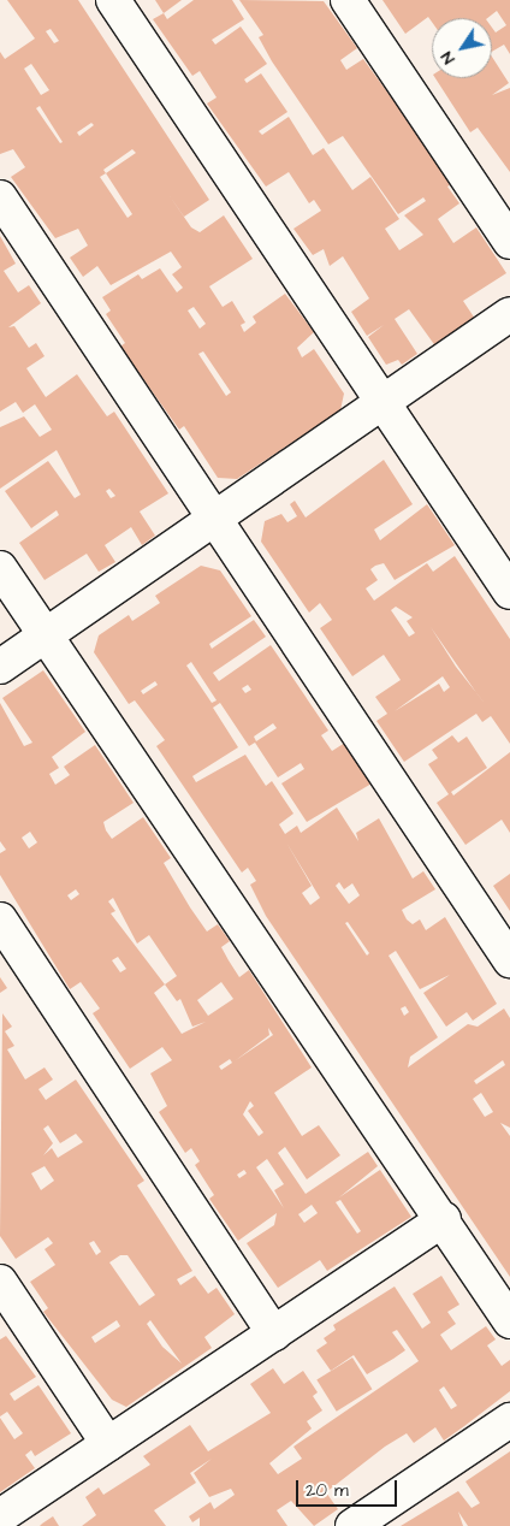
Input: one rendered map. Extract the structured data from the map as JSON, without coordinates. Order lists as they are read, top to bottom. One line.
{"scale_bar":"20 m","north":"bottom left"}
